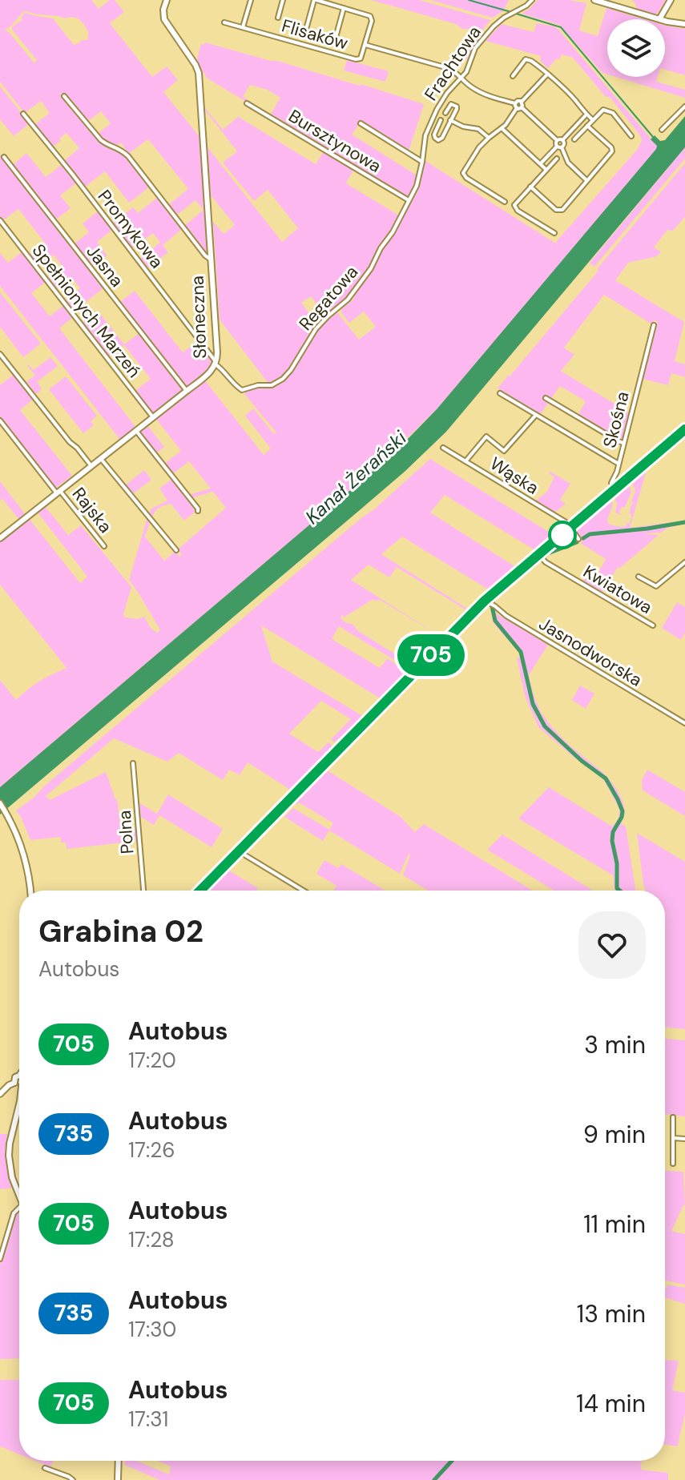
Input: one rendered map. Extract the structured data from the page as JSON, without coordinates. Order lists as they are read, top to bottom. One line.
{"streets":{"main road":["Słoneczna"],"street":["Flisaków","Frachtowa","Bursztynowa","Promykowa","Jasna","Regatowa","Spełnionych Marzeń","Skośna","Wąska","Rajska","Kwiatowa","Jasnodworska","Polna"]},"crossings":[["Flisaków","Frachtowa"],["Frachtowa","Regatowa"],["Bursztynowa","Regatowa"],["Promykowa","Regatowa"],["Promykowa","Słoneczna"],["Jasna","Słoneczna"],["Regatowa","Słoneczna"],["Spełnionych Marzeń","Słoneczna"],["Słoneczna","Rajska"]],"water":["Kanał Żerański"],"lines":["bus line 705"],"page":{"on_map":"705","heading":["Grabina 02","Autobus"],"list":[{"mark":"705","name":"Autobus","note":"17:20","value":"3 min"},{"mark":"735","name":"Autobus","note":"17:26","value":"9 min"},{"mark":"705","name":"Autobus","note":"17:28","value":"11 min"},{"mark":"735","name":"Autobus","note":"17:30","value":"13 min"},{"mark":"705","name":"Autobus","note":"17:31","value":"14 min"}]}}
